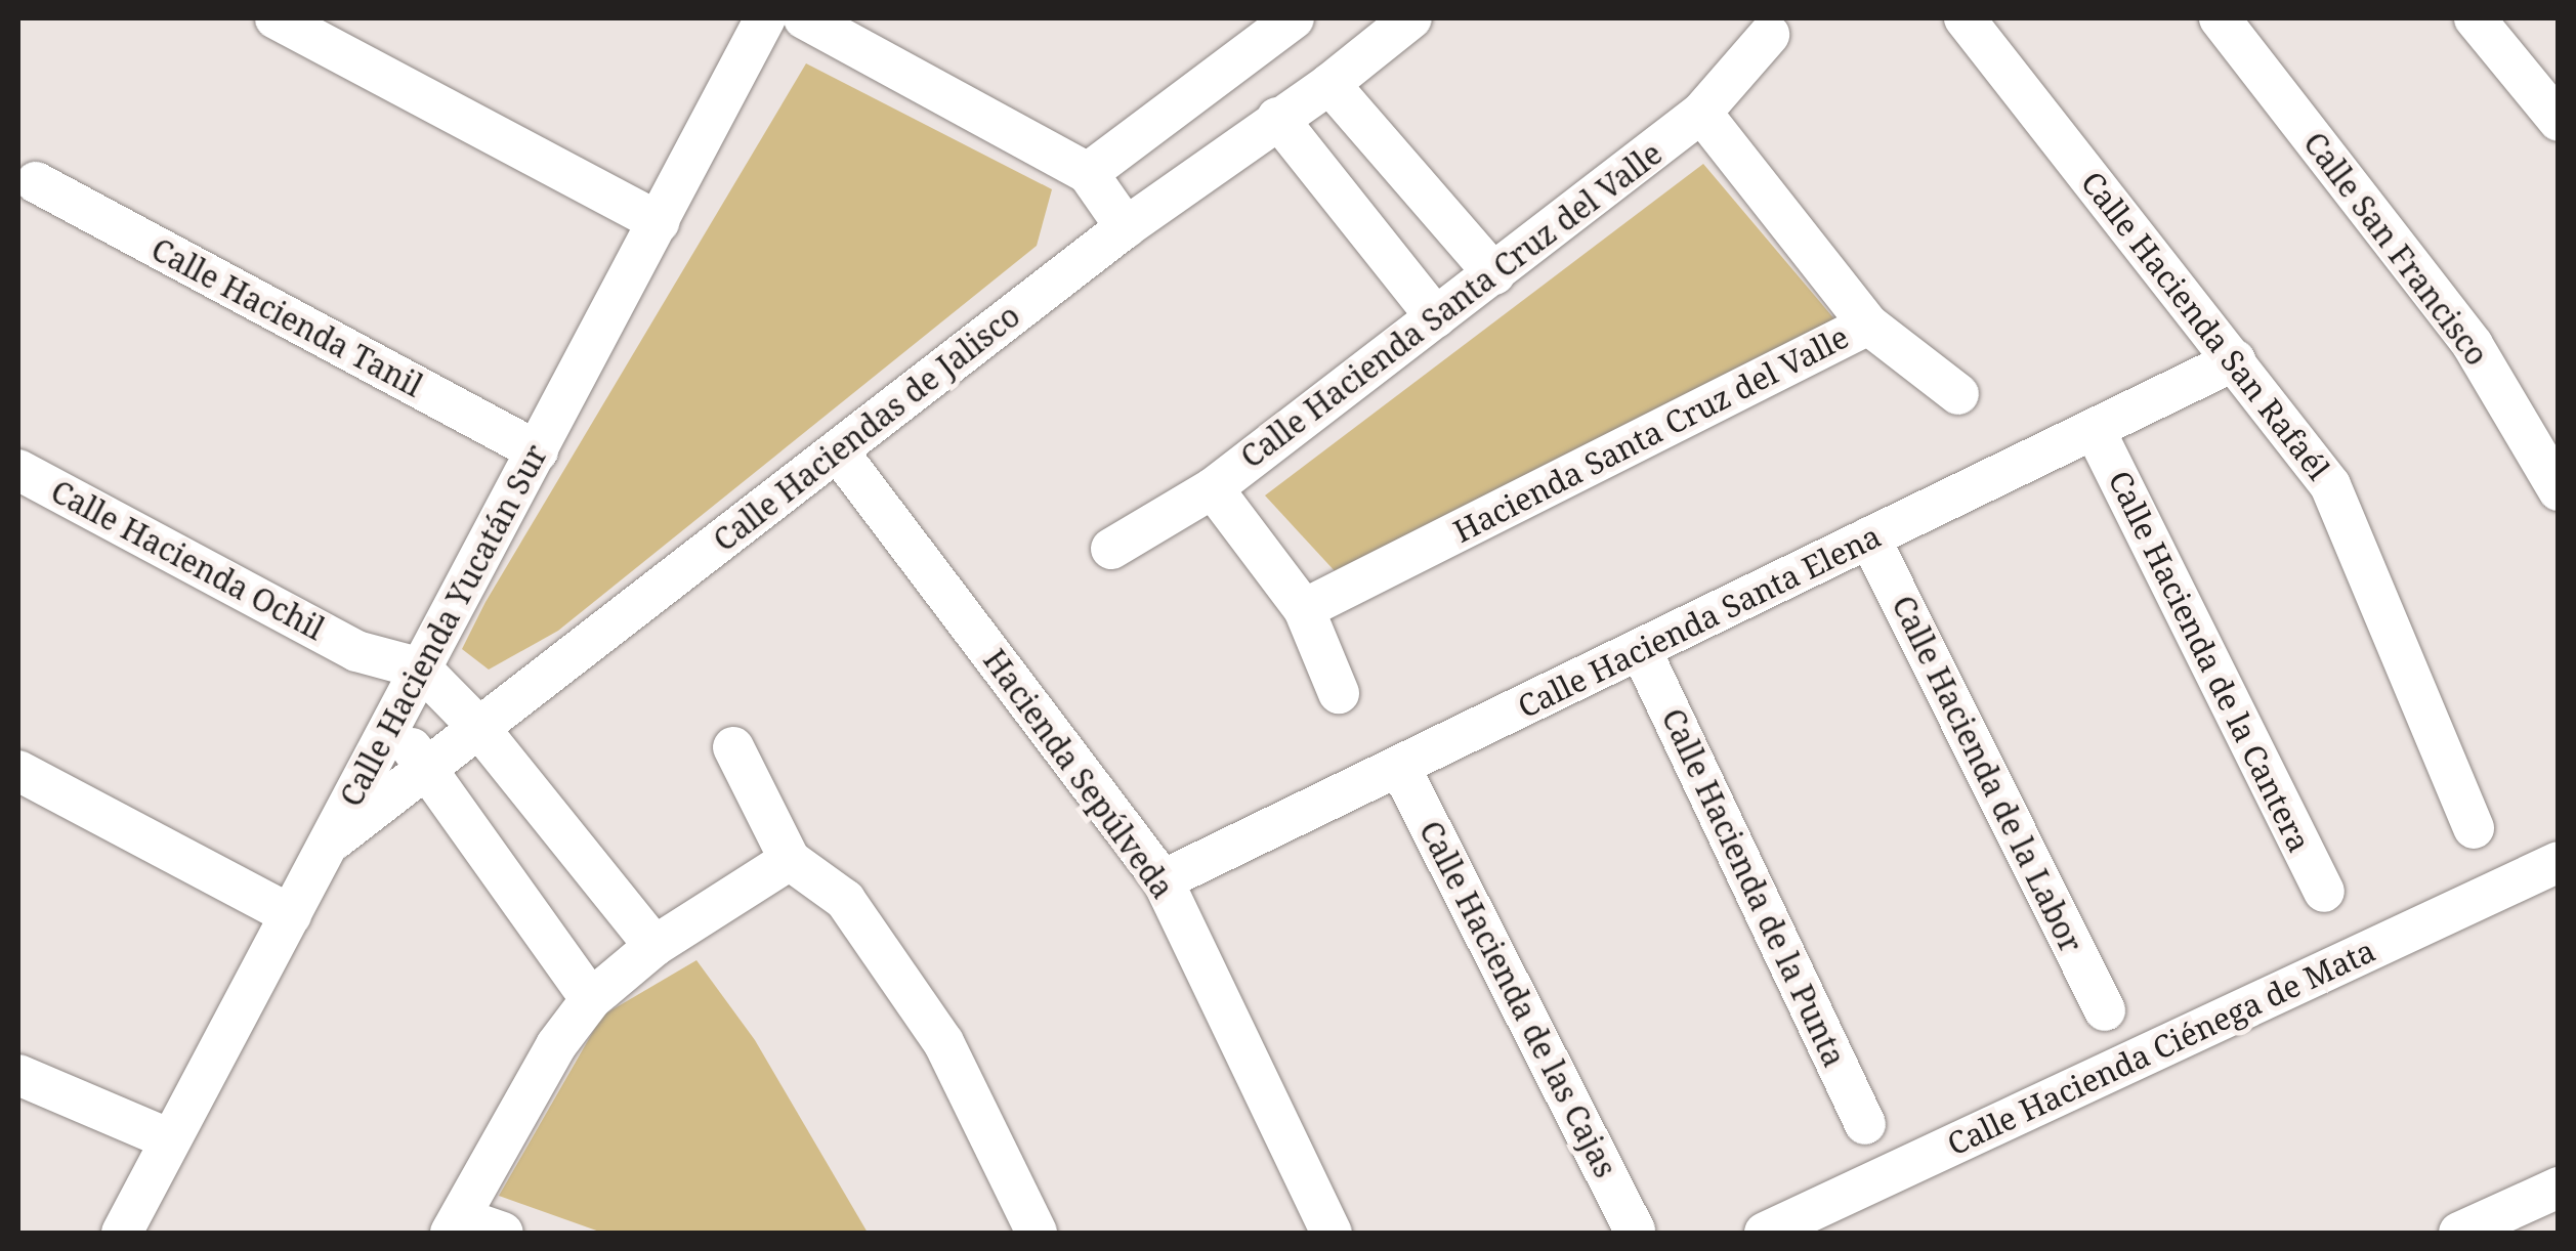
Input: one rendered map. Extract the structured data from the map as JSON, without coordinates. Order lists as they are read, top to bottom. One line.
{"streets":{"street":["Calle San Francisco","Calle Hacienda Santa Cruz del Valle","Calle Hacienda Tanil","Calle Hacienda San Rafaél","Calle Haciendas de Jalisco","Hacienda Santa Cruz del Valle","Calle Hacienda Ochil","Calle Hacienda Santa Elena","Calle Hacienda Yucatán Sur","Calle Hacienda de la Cantera","Hacienda Sepúlveda","Calle Hacienda de la Labor","Calle Hacienda de la Punta","Calle Hacienda de las Cajas","Calle Hacienda Ciénega de Mata"]},"crossings":[["Calle Hacienda Santa Cruz del Valle","Hacienda Santa Cruz del Valle"],["Calle Hacienda Tanil","Calle Hacienda Yucatán Sur"],["Calle Hacienda San Rafaél","Calle Hacienda Santa Elena"],["Calle Haciendas de Jalisco","Calle Hacienda Ochil"],["Calle Haciendas de Jalisco","Calle Hacienda Yucatán Sur"],["Calle Haciendas de Jalisco","Hacienda Sepúlveda"],["Calle Hacienda Ochil","Calle Hacienda Yucatán Sur"],["Calle Hacienda Santa Elena","Calle Hacienda de la Cantera"],["Calle Hacienda Santa Elena","Hacienda Sepúlveda"],["Calle Hacienda Santa Elena","Calle Hacienda de la Labor"],["Calle Hacienda Santa Elena","Calle Hacienda de la Punta"],["Calle Hacienda Santa Elena","Calle Hacienda de las Cajas"]]}
